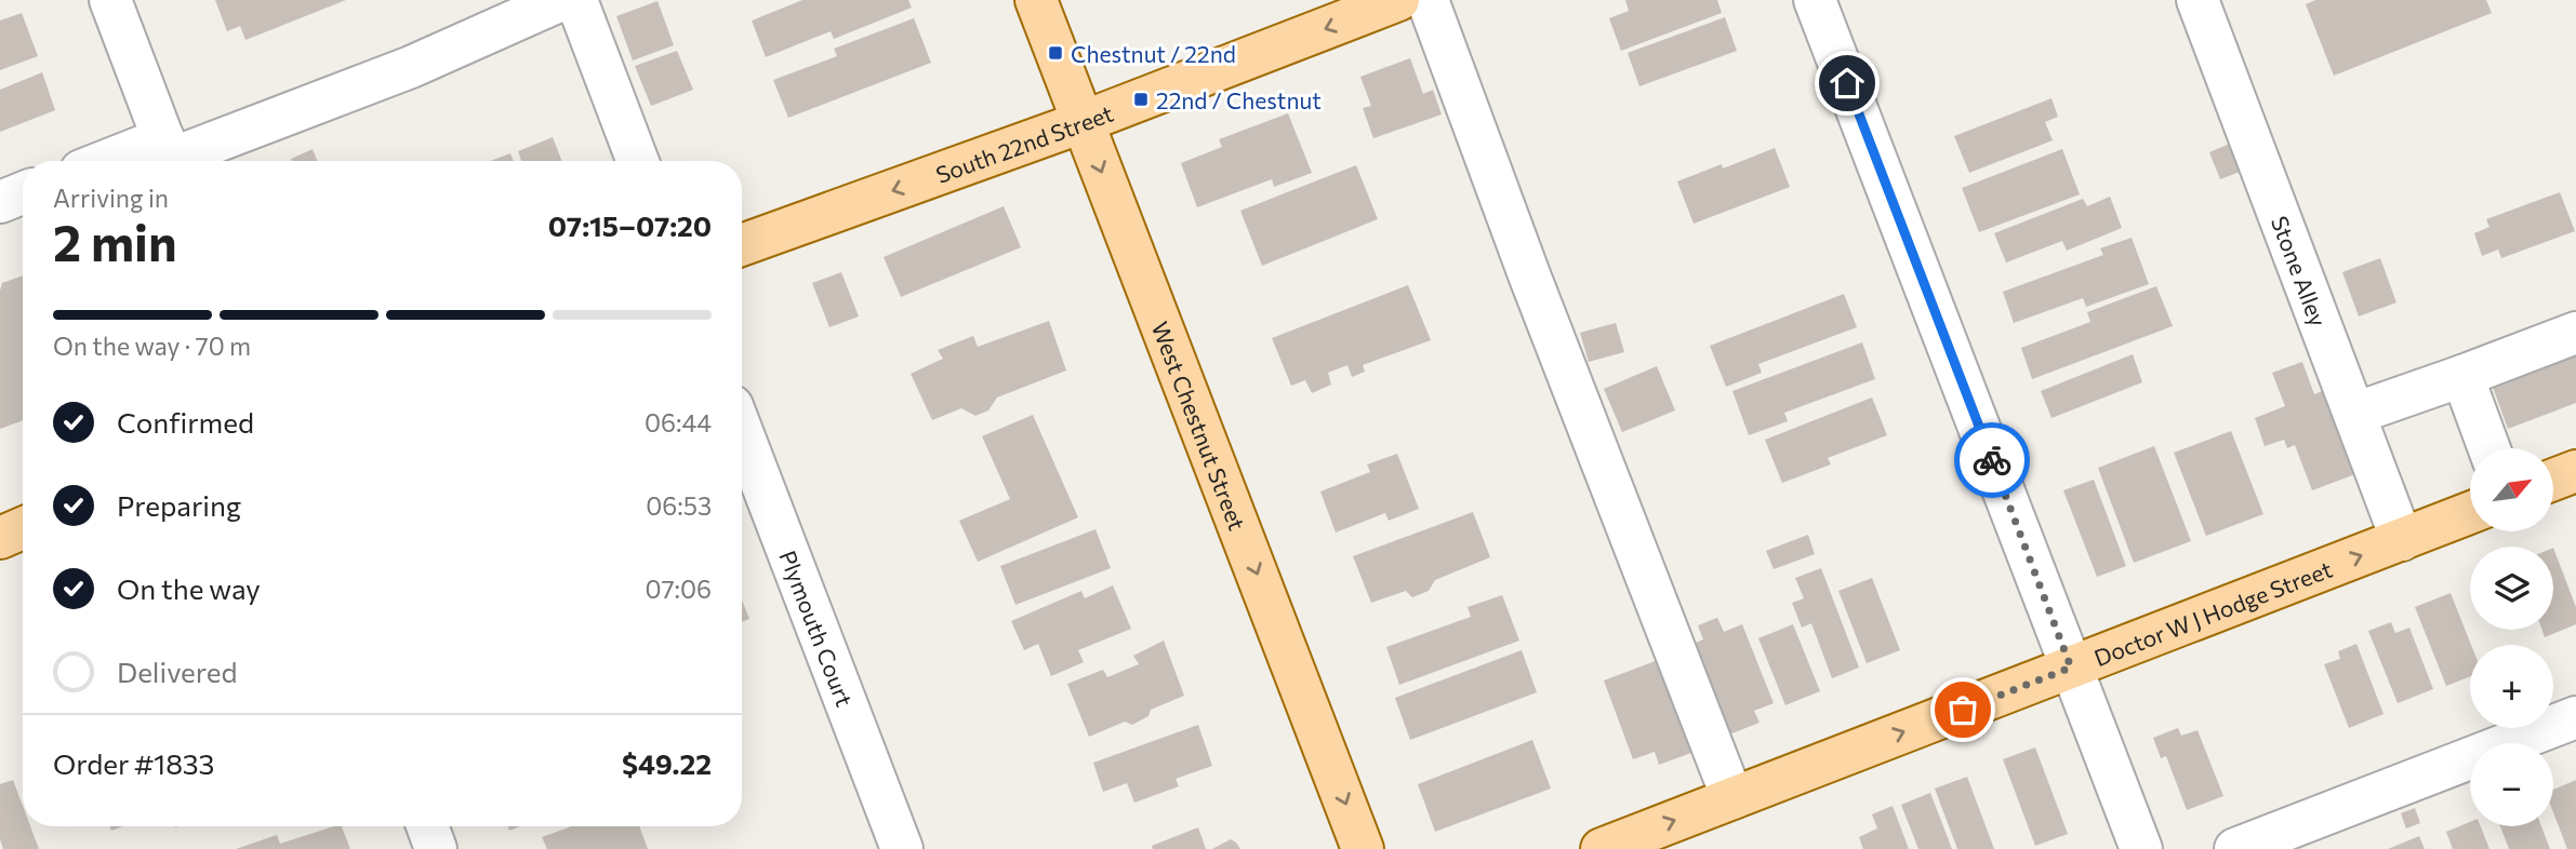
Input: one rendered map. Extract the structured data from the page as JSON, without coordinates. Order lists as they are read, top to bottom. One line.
{"streets":{"main road":["South 22nd Street","West Chestnut Street","Doctor W J Hodge Street"],"street":["Stone Alley","Plymouth Court"]},"crossings":[["South 22nd Street","West Chestnut Street"],["Stone Alley","Doctor W J Hodge Street"]],"one_way":["South 22nd Street","West Chestnut Street","Doctor W J Hodge Street"],"places":{"transit":["Chestnut / 22nd","22nd / Chestnut"]},"north":"top right","page":{"heading":["2 min","Arriving in","07:15–07:20"],"panel":["Order #1833","$49.22"],"bar":"On the way · 70 m","list":[["Confirmed","06:44"],["Preparing","06:53"],["On the way","07:06"],"Delivered"],"map_buttons":["+","−"]}}
